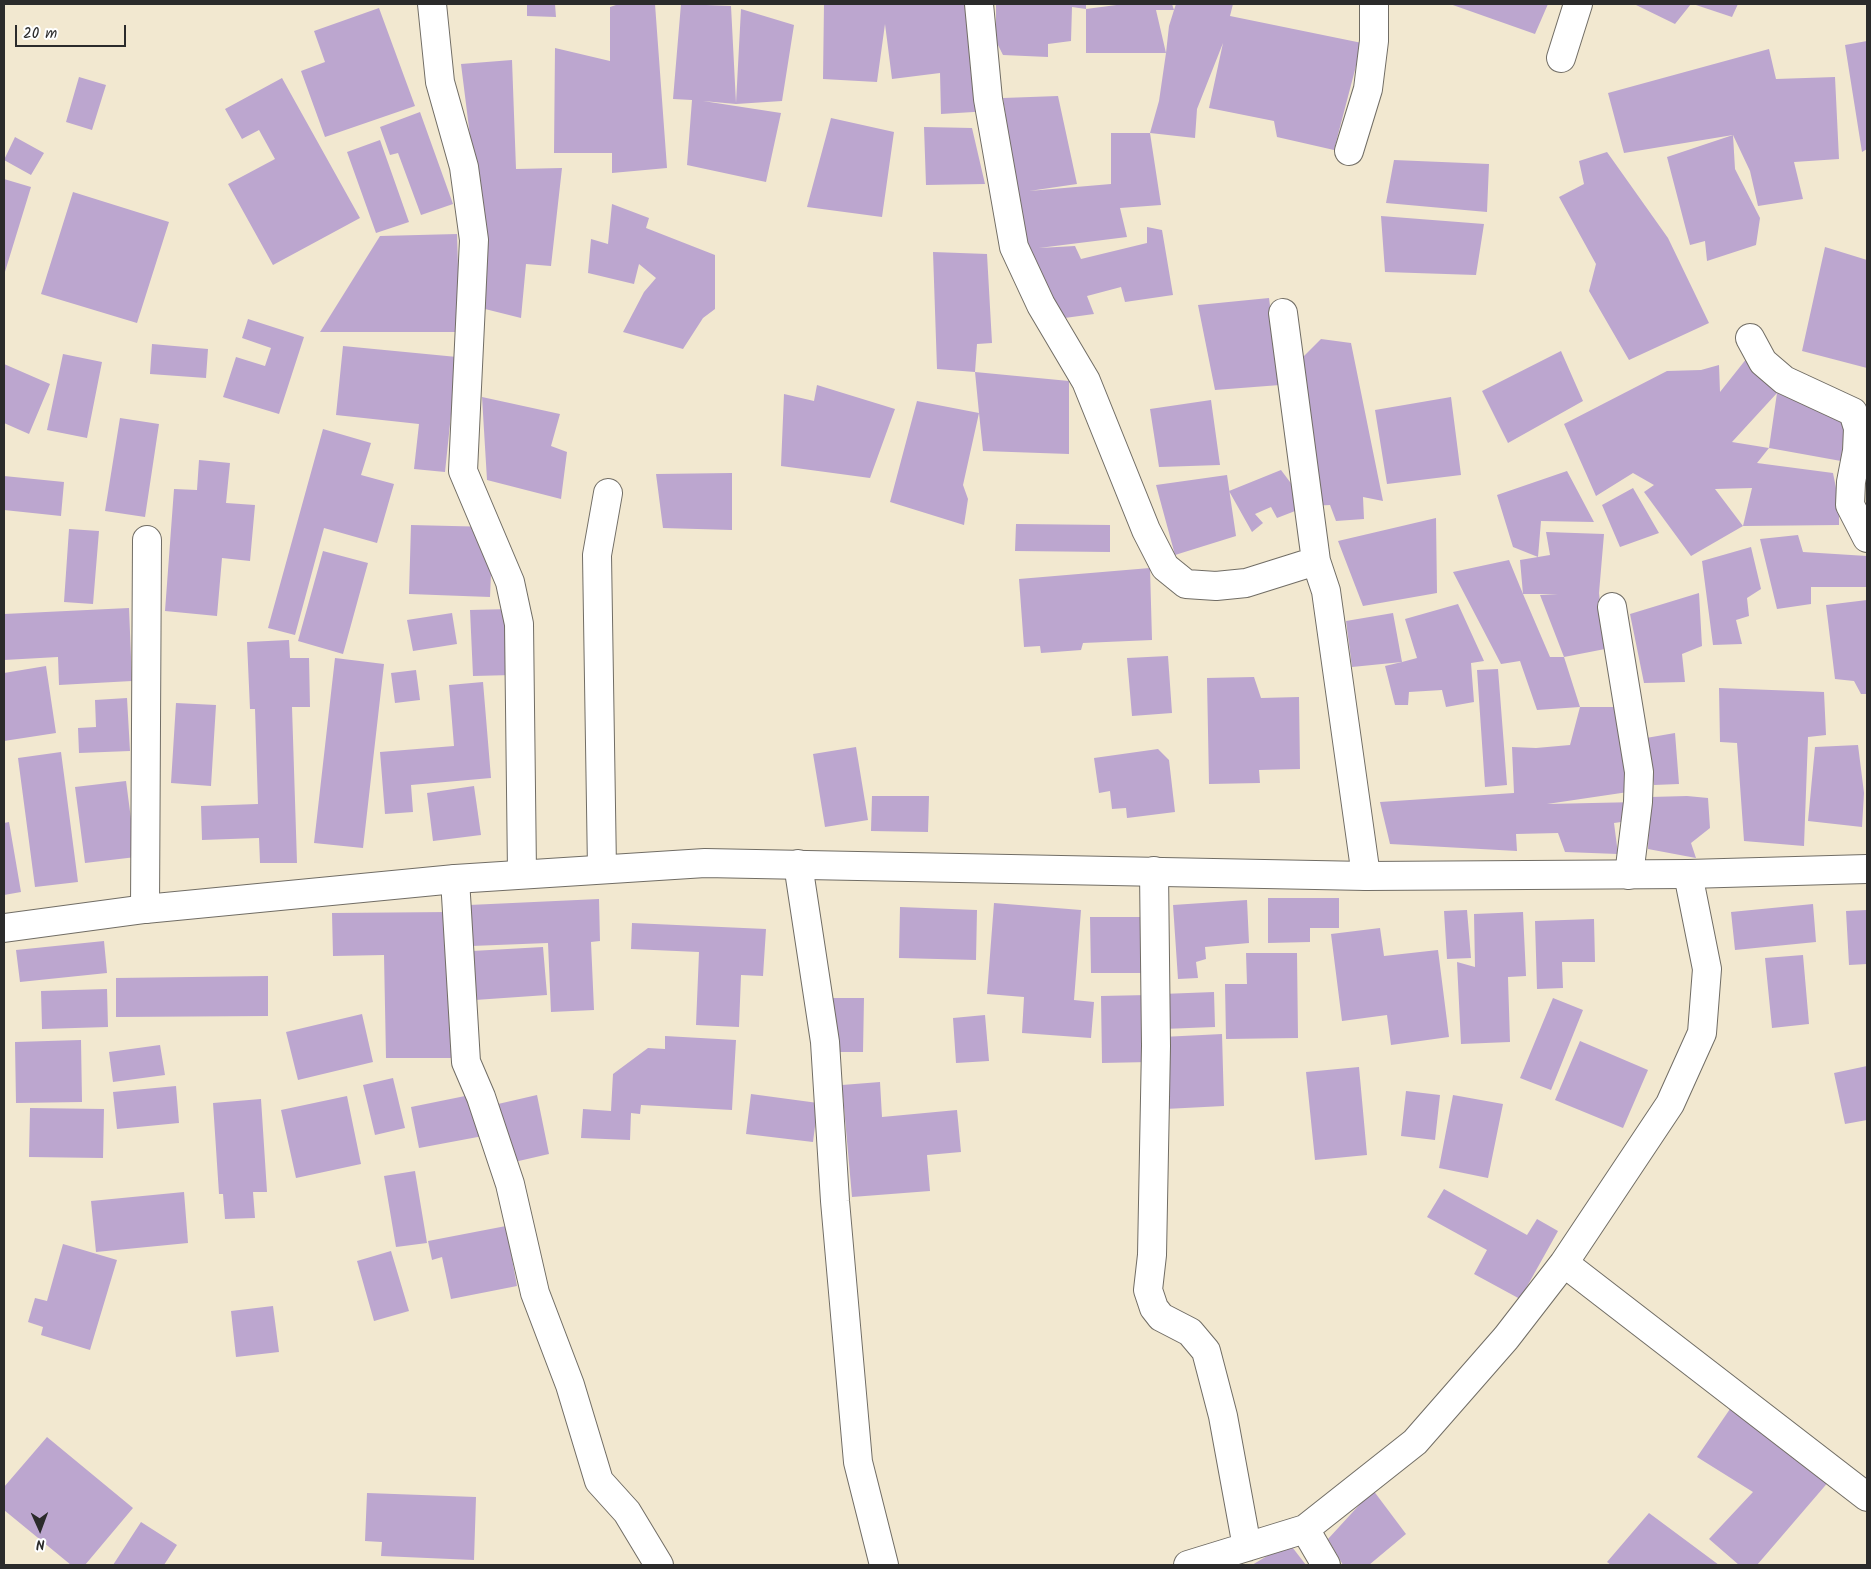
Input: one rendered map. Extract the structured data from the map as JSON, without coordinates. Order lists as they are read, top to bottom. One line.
{"scale_bar":"20 m","north":"bottom"}
